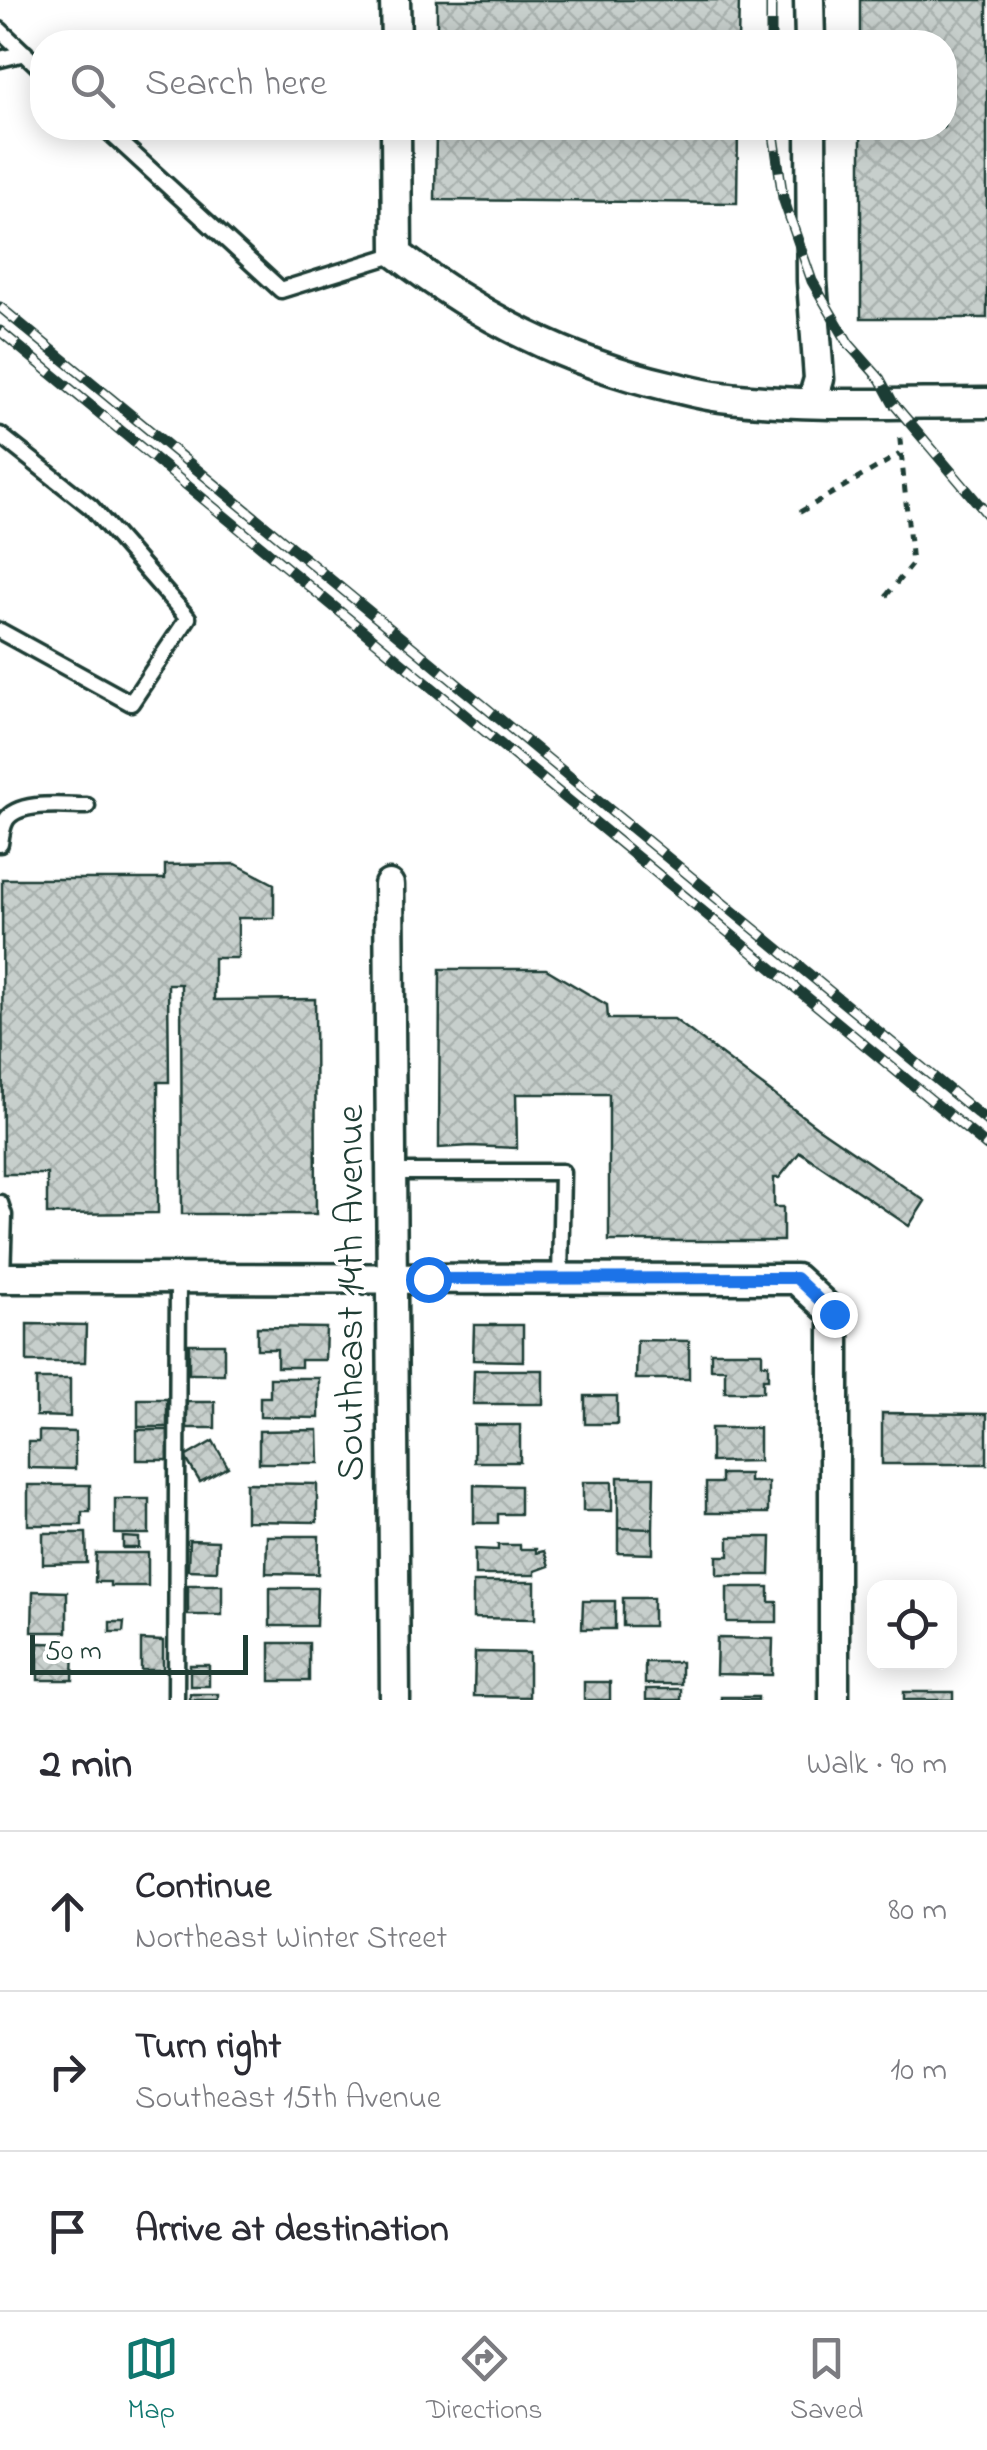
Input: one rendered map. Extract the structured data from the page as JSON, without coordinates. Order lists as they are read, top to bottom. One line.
{"streets":{"street":["Southeast 14th Avenue"]},"scale_bar":"50 m","page":{"search":"Search here","scale":"50 m","heading":["2 min","Walk · 90 m"],"list":[["Continue","Northeast Winter Street","80 m"],["Turn right","Southeast 15th Avenue","10 m"],"Arrive at destination"],"nav":["Map","Directions","Saved"]}}
